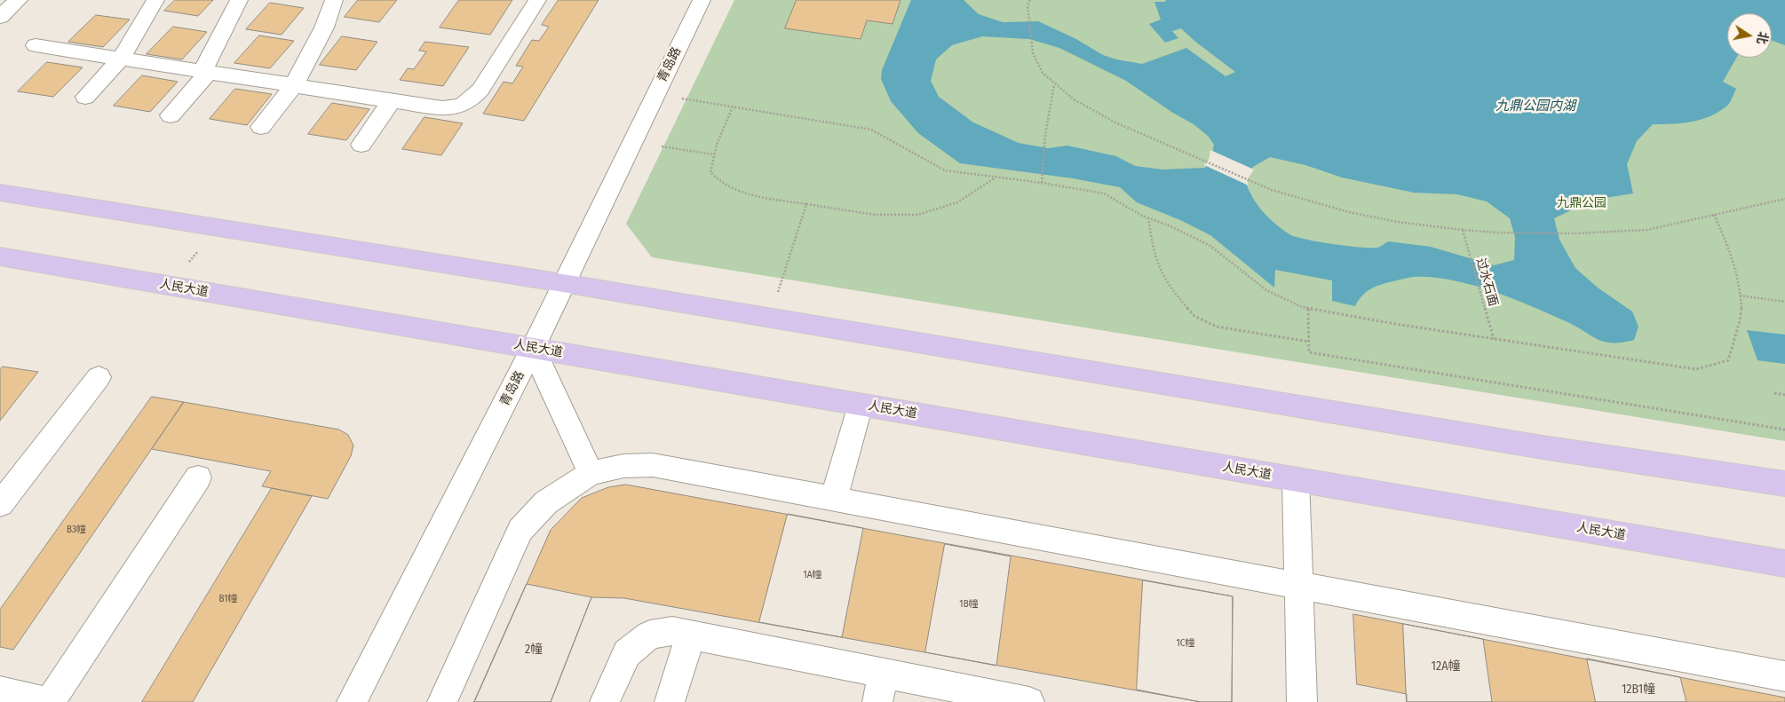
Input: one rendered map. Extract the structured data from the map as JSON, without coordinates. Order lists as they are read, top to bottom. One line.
{"streets":{"main road":["人民大道"],"street":["青岛路"],"path":["过水石面"]},"crossings":[["青岛路","人民大道"]],"water":["九鼎公园内湖"],"parks":["九鼎公园"],"house_numbers":["B3幢","1A幢","B1幢","1B幢","1C幢","2幢","12A幢","12B1幢"],"north":"right"}
